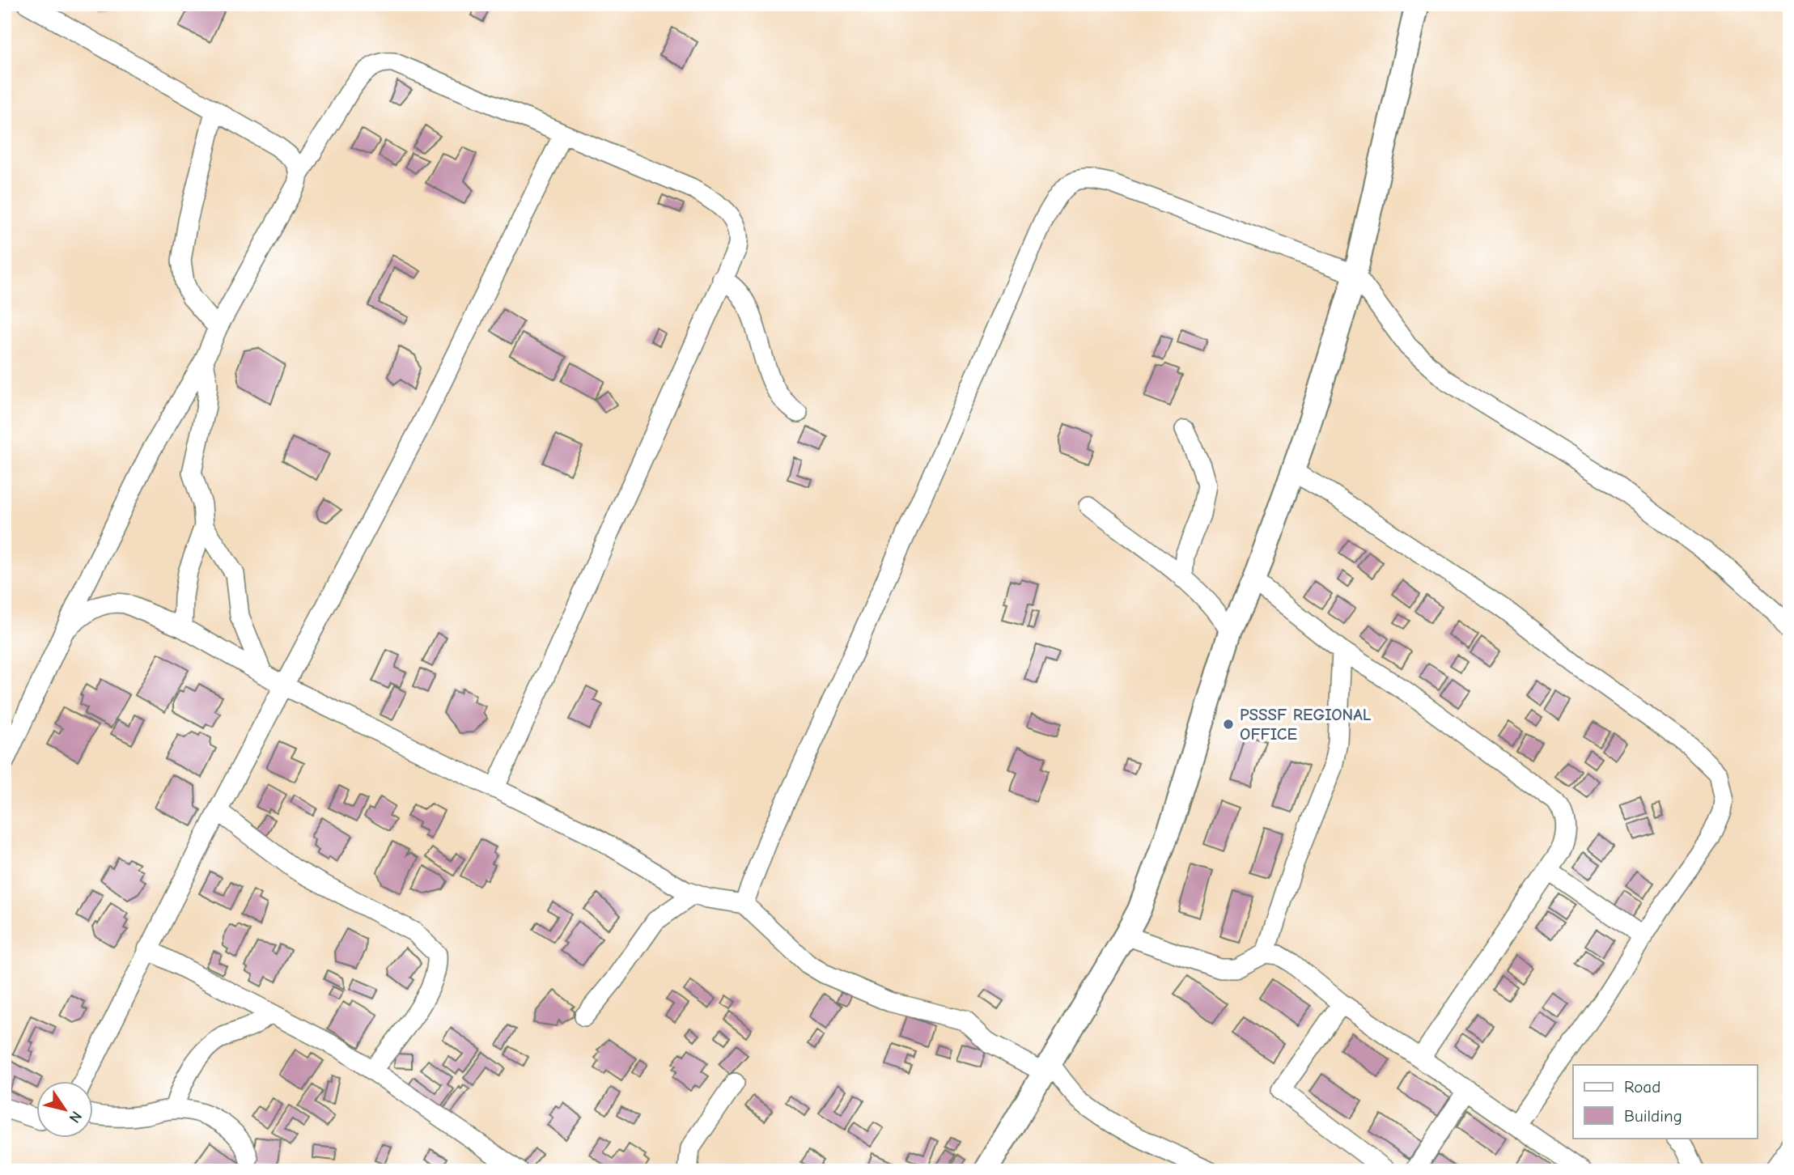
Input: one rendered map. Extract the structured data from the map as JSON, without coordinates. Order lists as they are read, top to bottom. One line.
{"places":["PSSSF REGIONAL OFFICE"],"legend":["Road","Building"],"north":"bottom right"}
